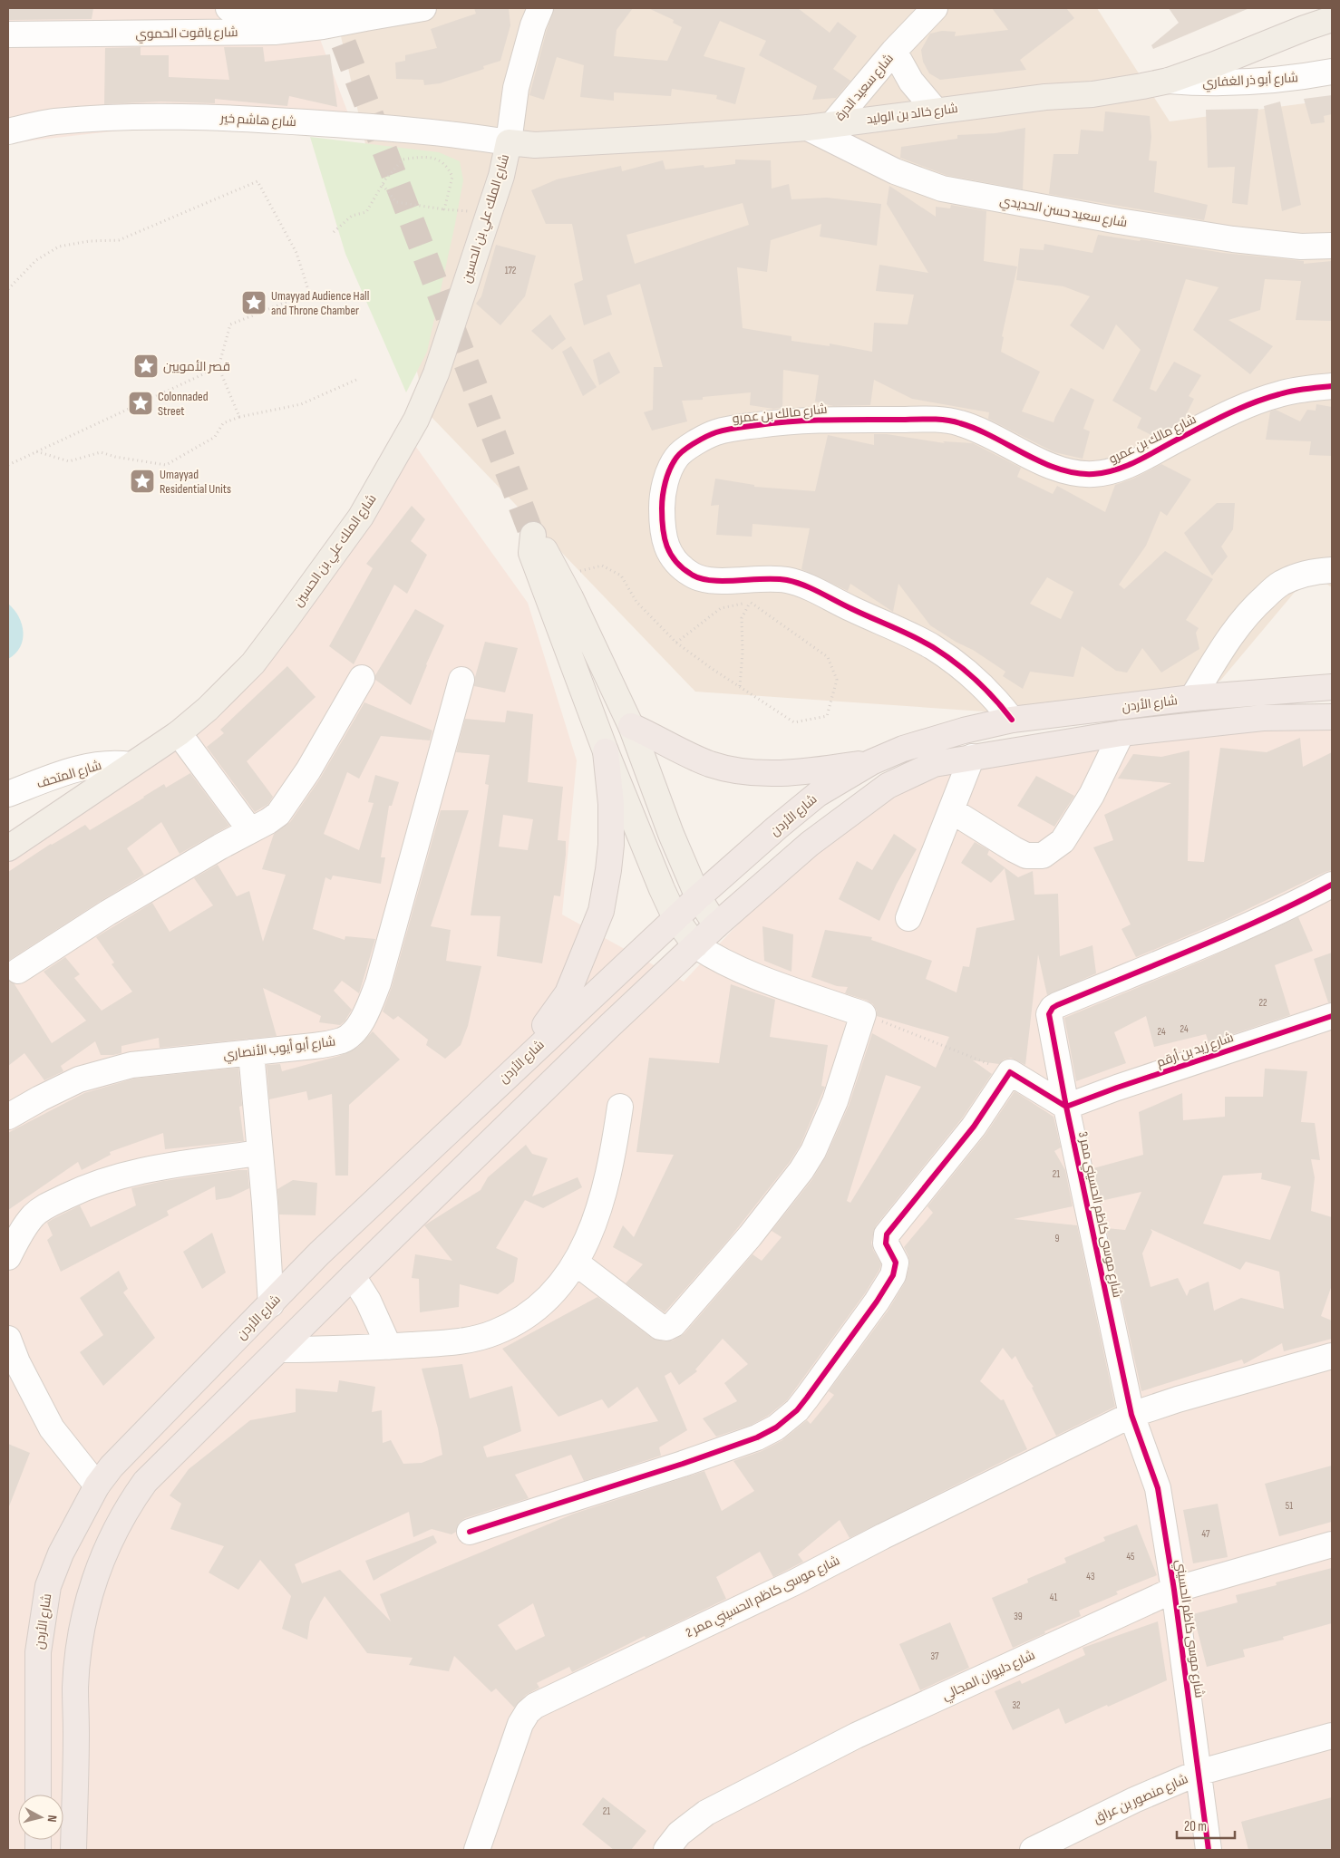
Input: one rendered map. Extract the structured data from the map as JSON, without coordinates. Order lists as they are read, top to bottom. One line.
{"streets":{"highway":["شارع الأردن"],"main road":["شارع خالد بن الوليد","شارع الملك علي بن الحسين"],"street":["شارع ياقوت الحموي","شارع أبو ذر الغفاري","شارع سعيد الدرة","شارع هاشم خير","شارع سعيد حسن الحديدي","شارع مالك بن عمرو","شارع المتحف","شارع أبو أيوب الأنصاري","شارع زيد بن أرقم","شارع موسى كاظم الحسيني ممر 3","شارع موسى كاظم الحسيني ممر 2","شارع موسى كاظم الحسيني","شارع دليوان المجالي","شارع منصور بن عراق"]},"crossings":[["شارع أبو ذر الغفاري","شارع خالد بن الوليد"],["شارع سعيد الدرة","شارع خالد بن الوليد"],["شارع خالد بن الوليد","شارع هاشم خير"],["شارع خالد بن الوليد","شارع سعيد حسن الحديدي"],["شارع خالد بن الوليد","شارع الملك علي بن الحسين"],["شارع هاشم خير","شارع الملك علي بن الحسين"],["شارع الملك علي بن الحسين","شارع المتحف"],["شارع مالك بن عمرو","شارع الأردن"],["شارع زيد بن أرقم","شارع موسى كاظم الحسيني ممر 3"],["شارع موسى كاظم الحسيني ممر 3","شارع موسى كاظم الحسيني ممر 2"],["شارع موسى كاظم الحسيني ممر 3","شارع موسى كاظم الحسيني"],["شارع موسى كاظم الحسيني ممر 2","شارع موسى كاظم الحسيني"],["شارع موسى كاظم الحسيني","شارع دليوان المجالي"],["شارع موسى كاظم الحسيني","شارع منصور بن عراق"]],"places":{"place":["Umayyad Audience Hall and Throne Chamber","قصر الأمويين","Colonnaded Street","Umayyad Residential Units"]},"house_numbers":["172","22","24","24","21","9","51","47","45","43","41","39","37","32","21"],"scale_bar":"20 m","north":"right"}
